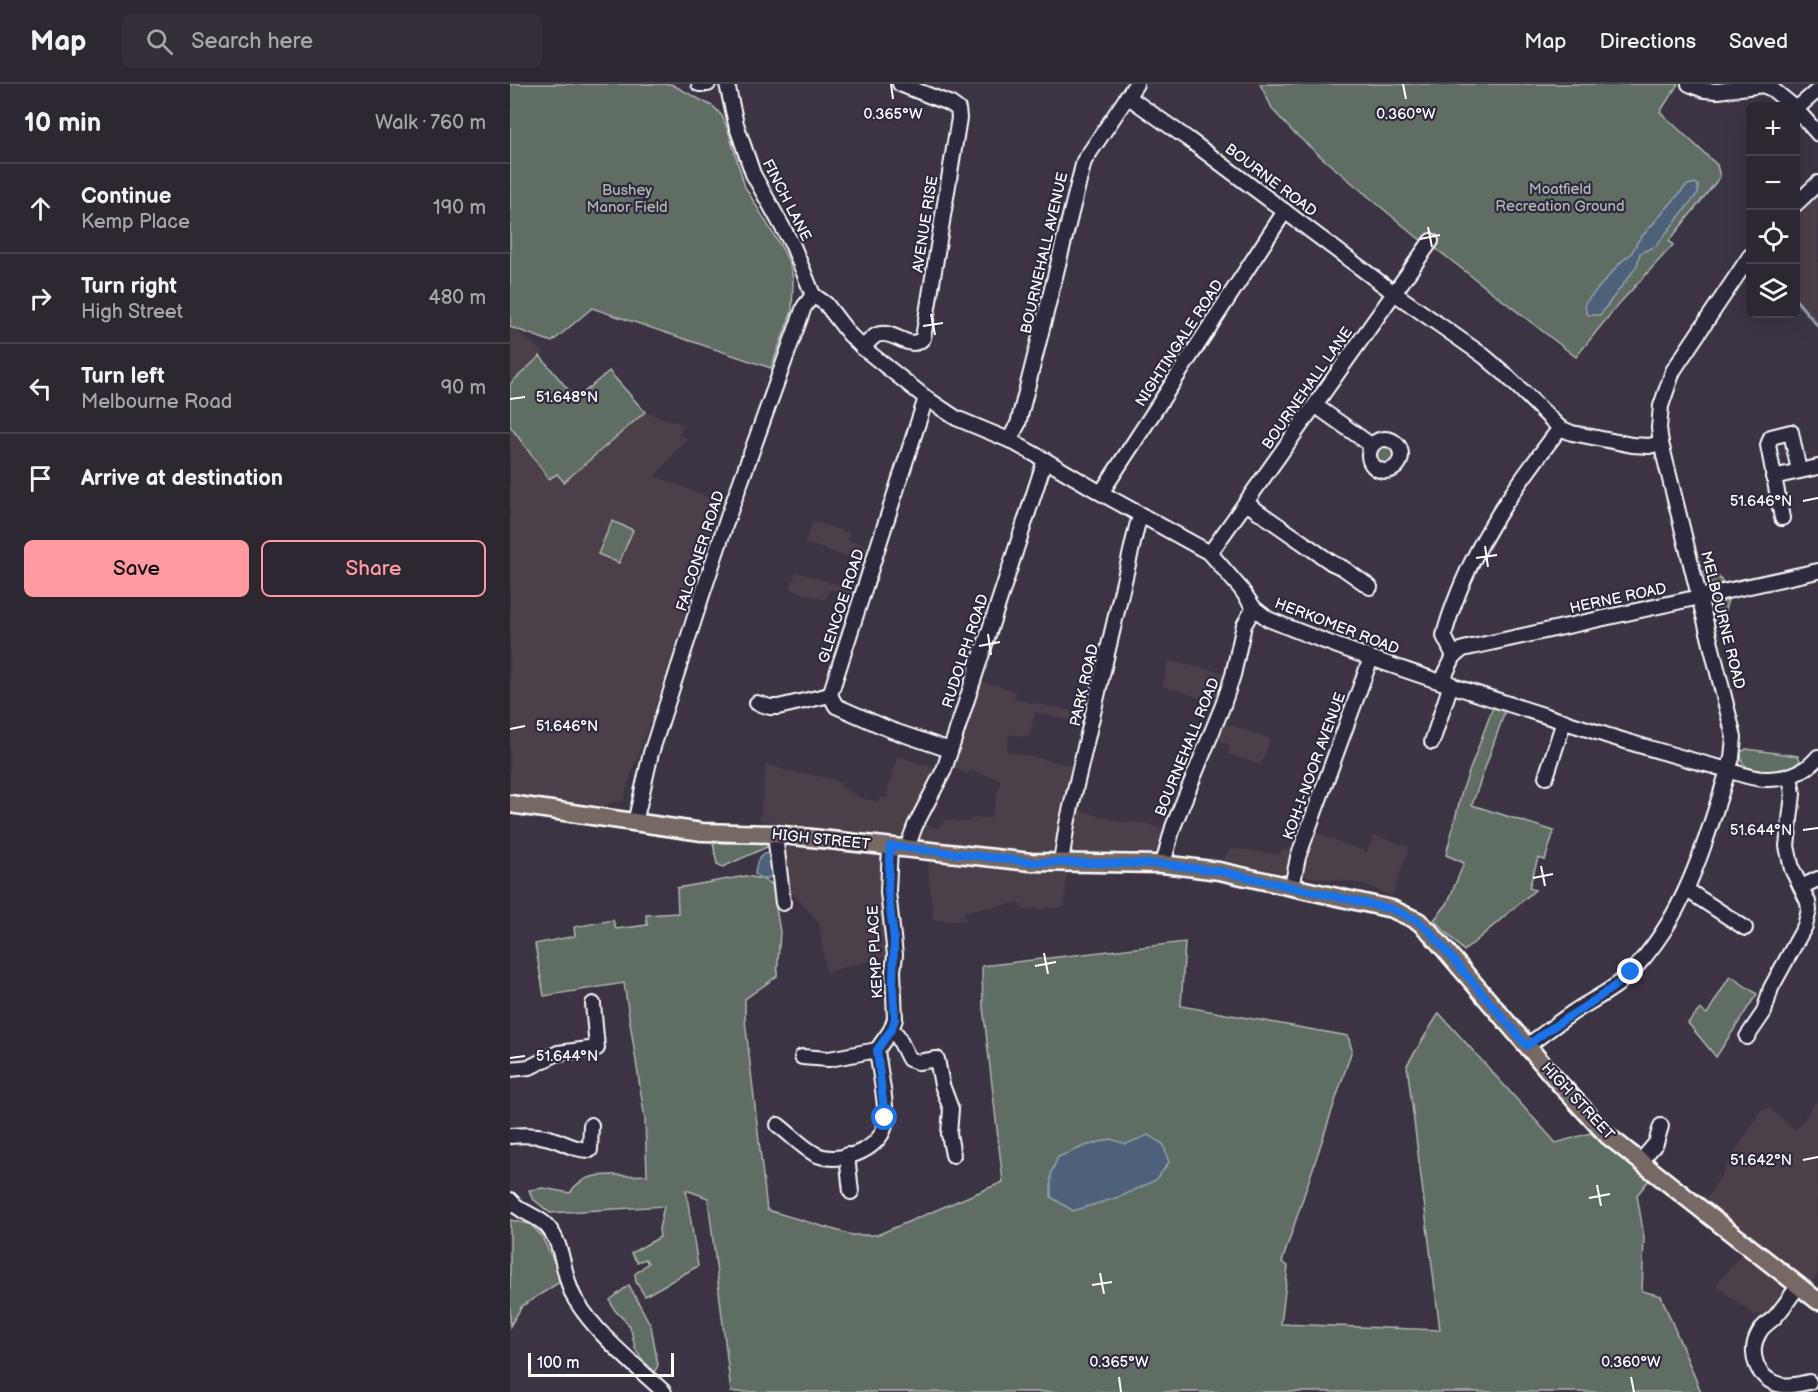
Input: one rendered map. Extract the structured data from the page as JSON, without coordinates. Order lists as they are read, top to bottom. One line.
{"streets":{"main road":["HIGH STREET"],"street":["BOURNE ROAD","FINCH LANE","AVENUE RISE","BOURNEHALL AVENUE","NIGHTINGALE ROAD","BOURNEHALL LANE","FALCONER ROAD","HERNE ROAD","GLENCOE ROAD","MELBOURNE ROAD","HERKOMER ROAD","RUDOLPH ROAD","PARK ROAD","BOURNEHALL ROAD","KOH-I-NOOR AVENUE","KEMP PLACE"]},"crossings":[["BOURNE ROAD","BOURNEHALL AVENUE"],["BOURNE ROAD","NIGHTINGALE ROAD"],["BOURNE ROAD","BOURNEHALL LANE"],["FINCH LANE","FALCONER ROAD"],["FINCH LANE","HERKOMER ROAD"],["AVENUE RISE","HERKOMER ROAD"],["BOURNEHALL AVENUE","HERKOMER ROAD"],["NIGHTINGALE ROAD","HERKOMER ROAD"],["BOURNEHALL LANE","HERKOMER ROAD"],["FALCONER ROAD","HERKOMER ROAD"],["FALCONER ROAD","HIGH STREET"],["HERNE ROAD","MELBOURNE ROAD"],["GLENCOE ROAD","HERKOMER ROAD"],["MELBOURNE ROAD","HERKOMER ROAD"],["MELBOURNE ROAD","HIGH STREET"],["HERKOMER ROAD","RUDOLPH ROAD"],["HERKOMER ROAD","PARK ROAD"],["HERKOMER ROAD","BOURNEHALL ROAD"],["HERKOMER ROAD","KOH-I-NOOR AVENUE"],["RUDOLPH ROAD","HIGH STREET"],["PARK ROAD","HIGH STREET"],["BOURNEHALL ROAD","HIGH STREET"],["KOH-I-NOOR AVENUE","HIGH STREET"],["HIGH STREET","KEMP PLACE"]],"parks":["Moatfield Recreation Ground","Bushey Manor Field"],"scale_bar":"100 m","page":{"header":"Map","search":"Search here","nav":["Map","Directions","Saved"],"heading":["10 min","Walk · 760 m"],"map_buttons":["+","−"],"list":[["Continue","Kemp Place","190 m"],["Turn right","High Street","480 m"],["Turn left","Melbourne Road","90 m"],"Arrive at destination"],"buttons":["Save","Share"],"scale":"100 m"},"coordinates":["0.365°W","0.360°W","51.648°N","51.646°N","51.644°N","51.642°N"]}
